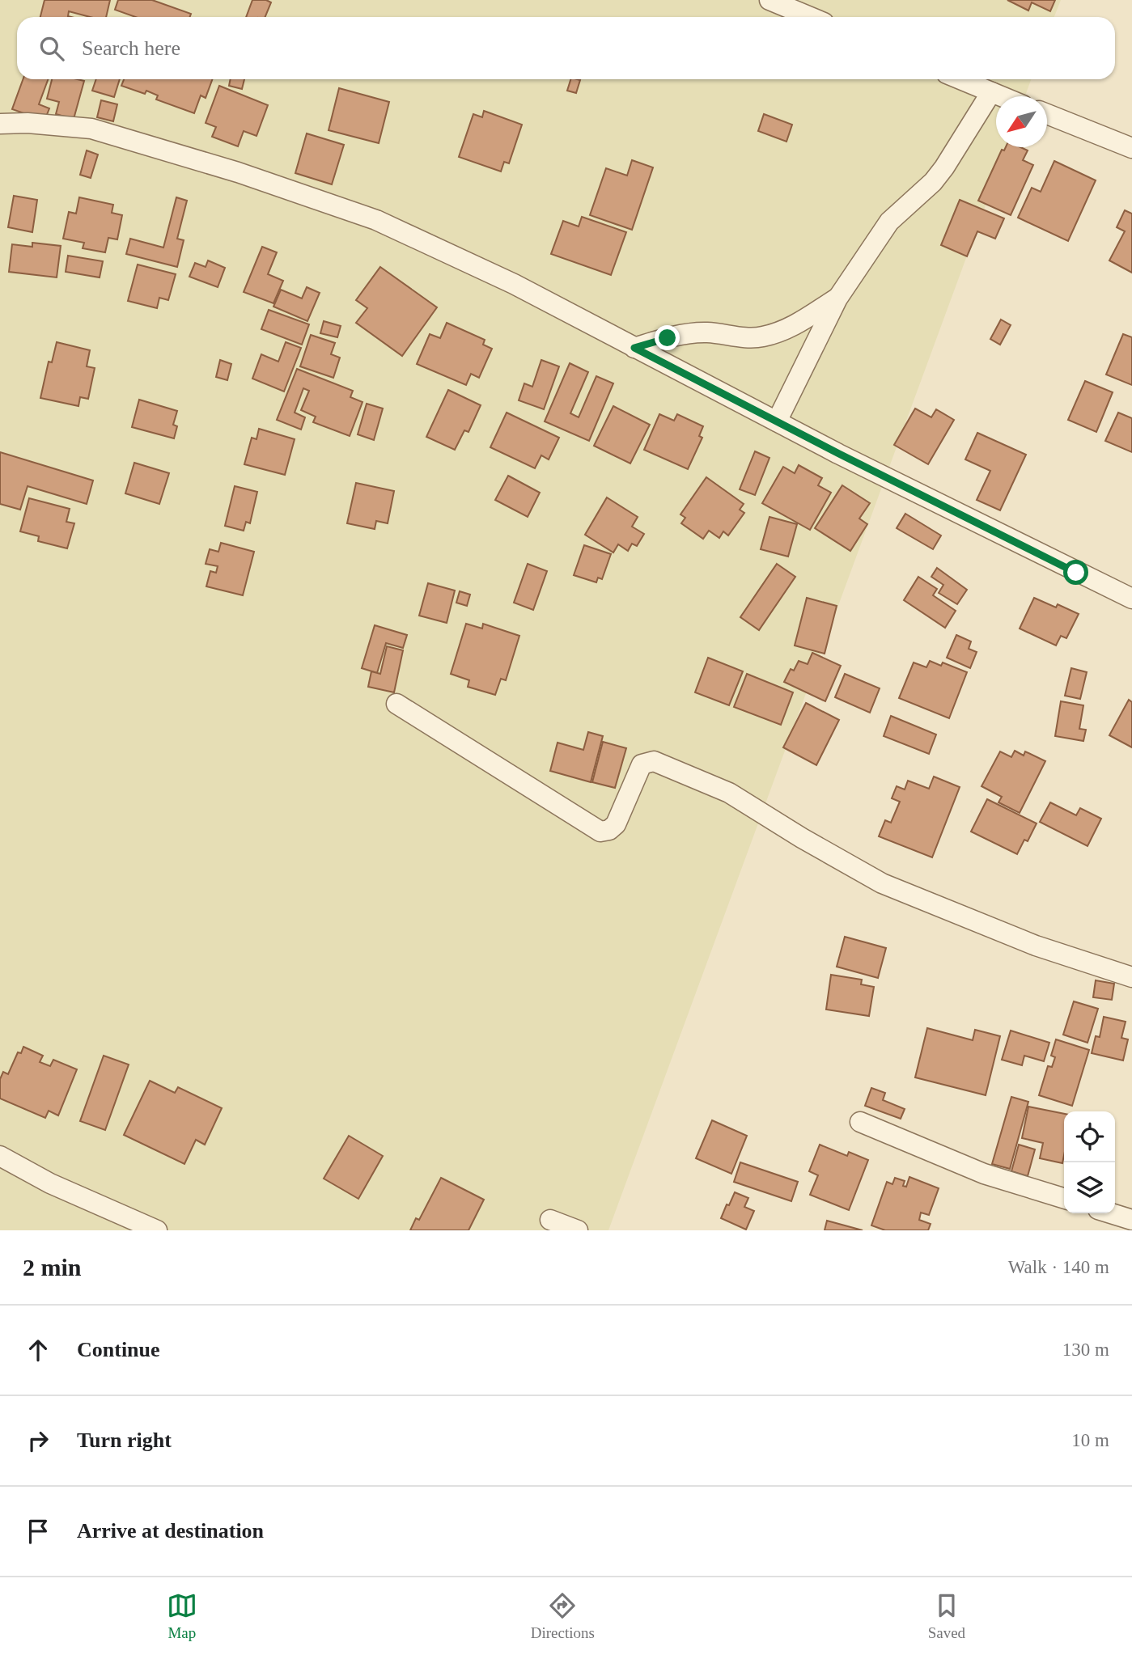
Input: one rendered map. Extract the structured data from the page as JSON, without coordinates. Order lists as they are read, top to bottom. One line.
{"north":"bottom left","page":{"search":"Search here","heading":["2 min","Walk · 140 m"],"list":[["Continue","130 m"],["Turn right","10 m"],"Arrive at destination"],"nav":["Map","Directions","Saved"]}}
